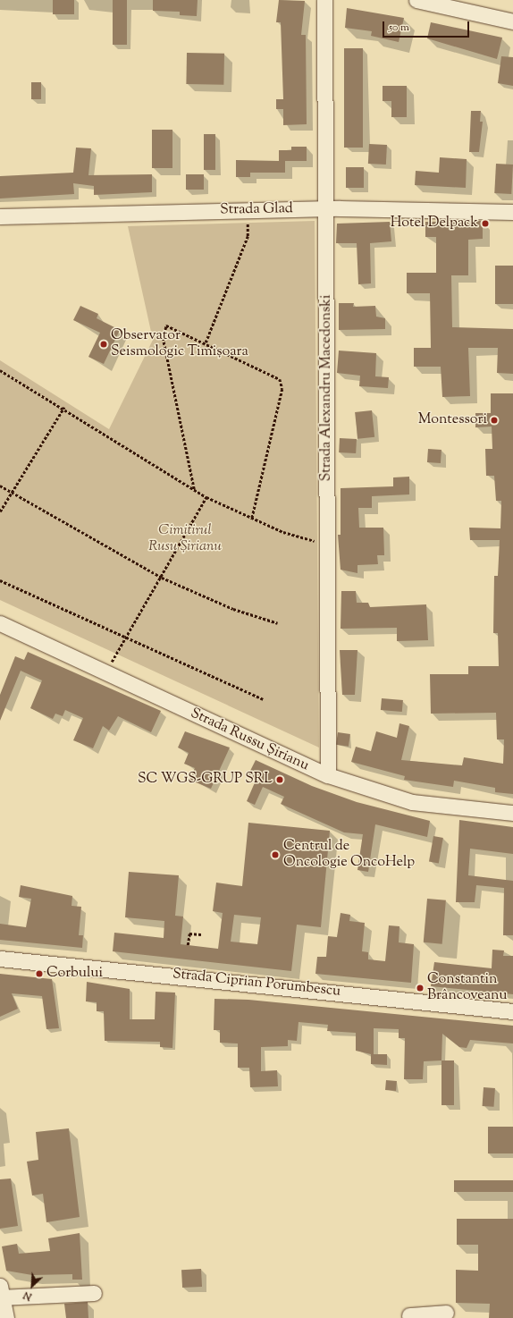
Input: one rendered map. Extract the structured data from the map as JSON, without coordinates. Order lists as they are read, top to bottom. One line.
{"streets":{"street":["Strada Glad","Strada Alexandru Macedonski","Strada Russu Șirianu","Strada Ciprian Porumbescu"]},"crossings":[["Strada Glad","Strada Alexandru Macedonski"],["Strada Alexandru Macedonski","Strada Russu Șirianu"]],"parks":["Cimitirul Rusu Șirianu"],"places":["Hotel Delpack","Observator Seismologic Timișoara","Montessori","SC WGS-GRUP SRL","Centrul de Oncologie OncoHelp","Corbului","Constantin Brâncoveanu"],"scale_bar":"50 m","north":"bottom left"}
